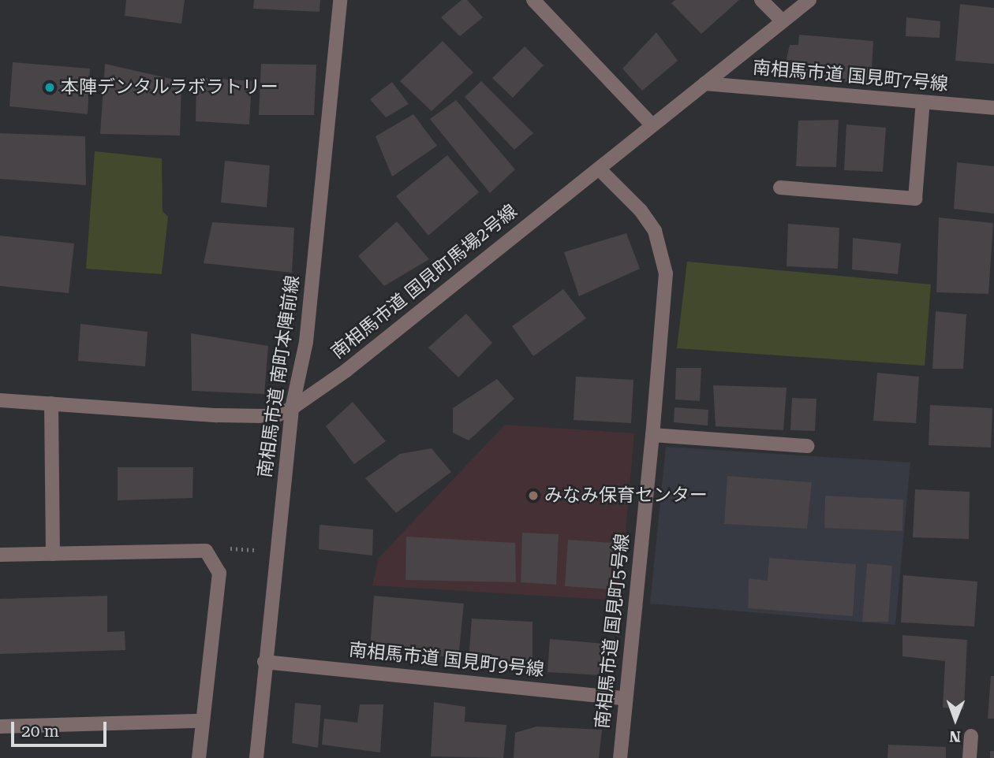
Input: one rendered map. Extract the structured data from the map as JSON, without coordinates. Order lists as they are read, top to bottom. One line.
{"streets":{"street":["南相馬市道 国見町7号線","南相馬市道 国見町馬場2号線","南相馬市道 南町本陣前線","南相馬市道 国見町5号線","南相馬市道 国見町9号線"]},"crossings":[["南相馬市道 国見町7号線","南相馬市道 国見町馬場2号線"],["南相馬市道 国見町馬場2号線","南相馬市道 南町本陣前線"],["南相馬市道 国見町馬場2号線","南相馬市道 国見町5号線"],["南相馬市道 南町本陣前線","南相馬市道 国見町9号線"],["南相馬市道 国見町5号線","南相馬市道 国見町9号線"]],"places":["本陣デンタルラボラトリー","みなみ保育センター"],"scale_bar":"20 m","north":"bottom"}
